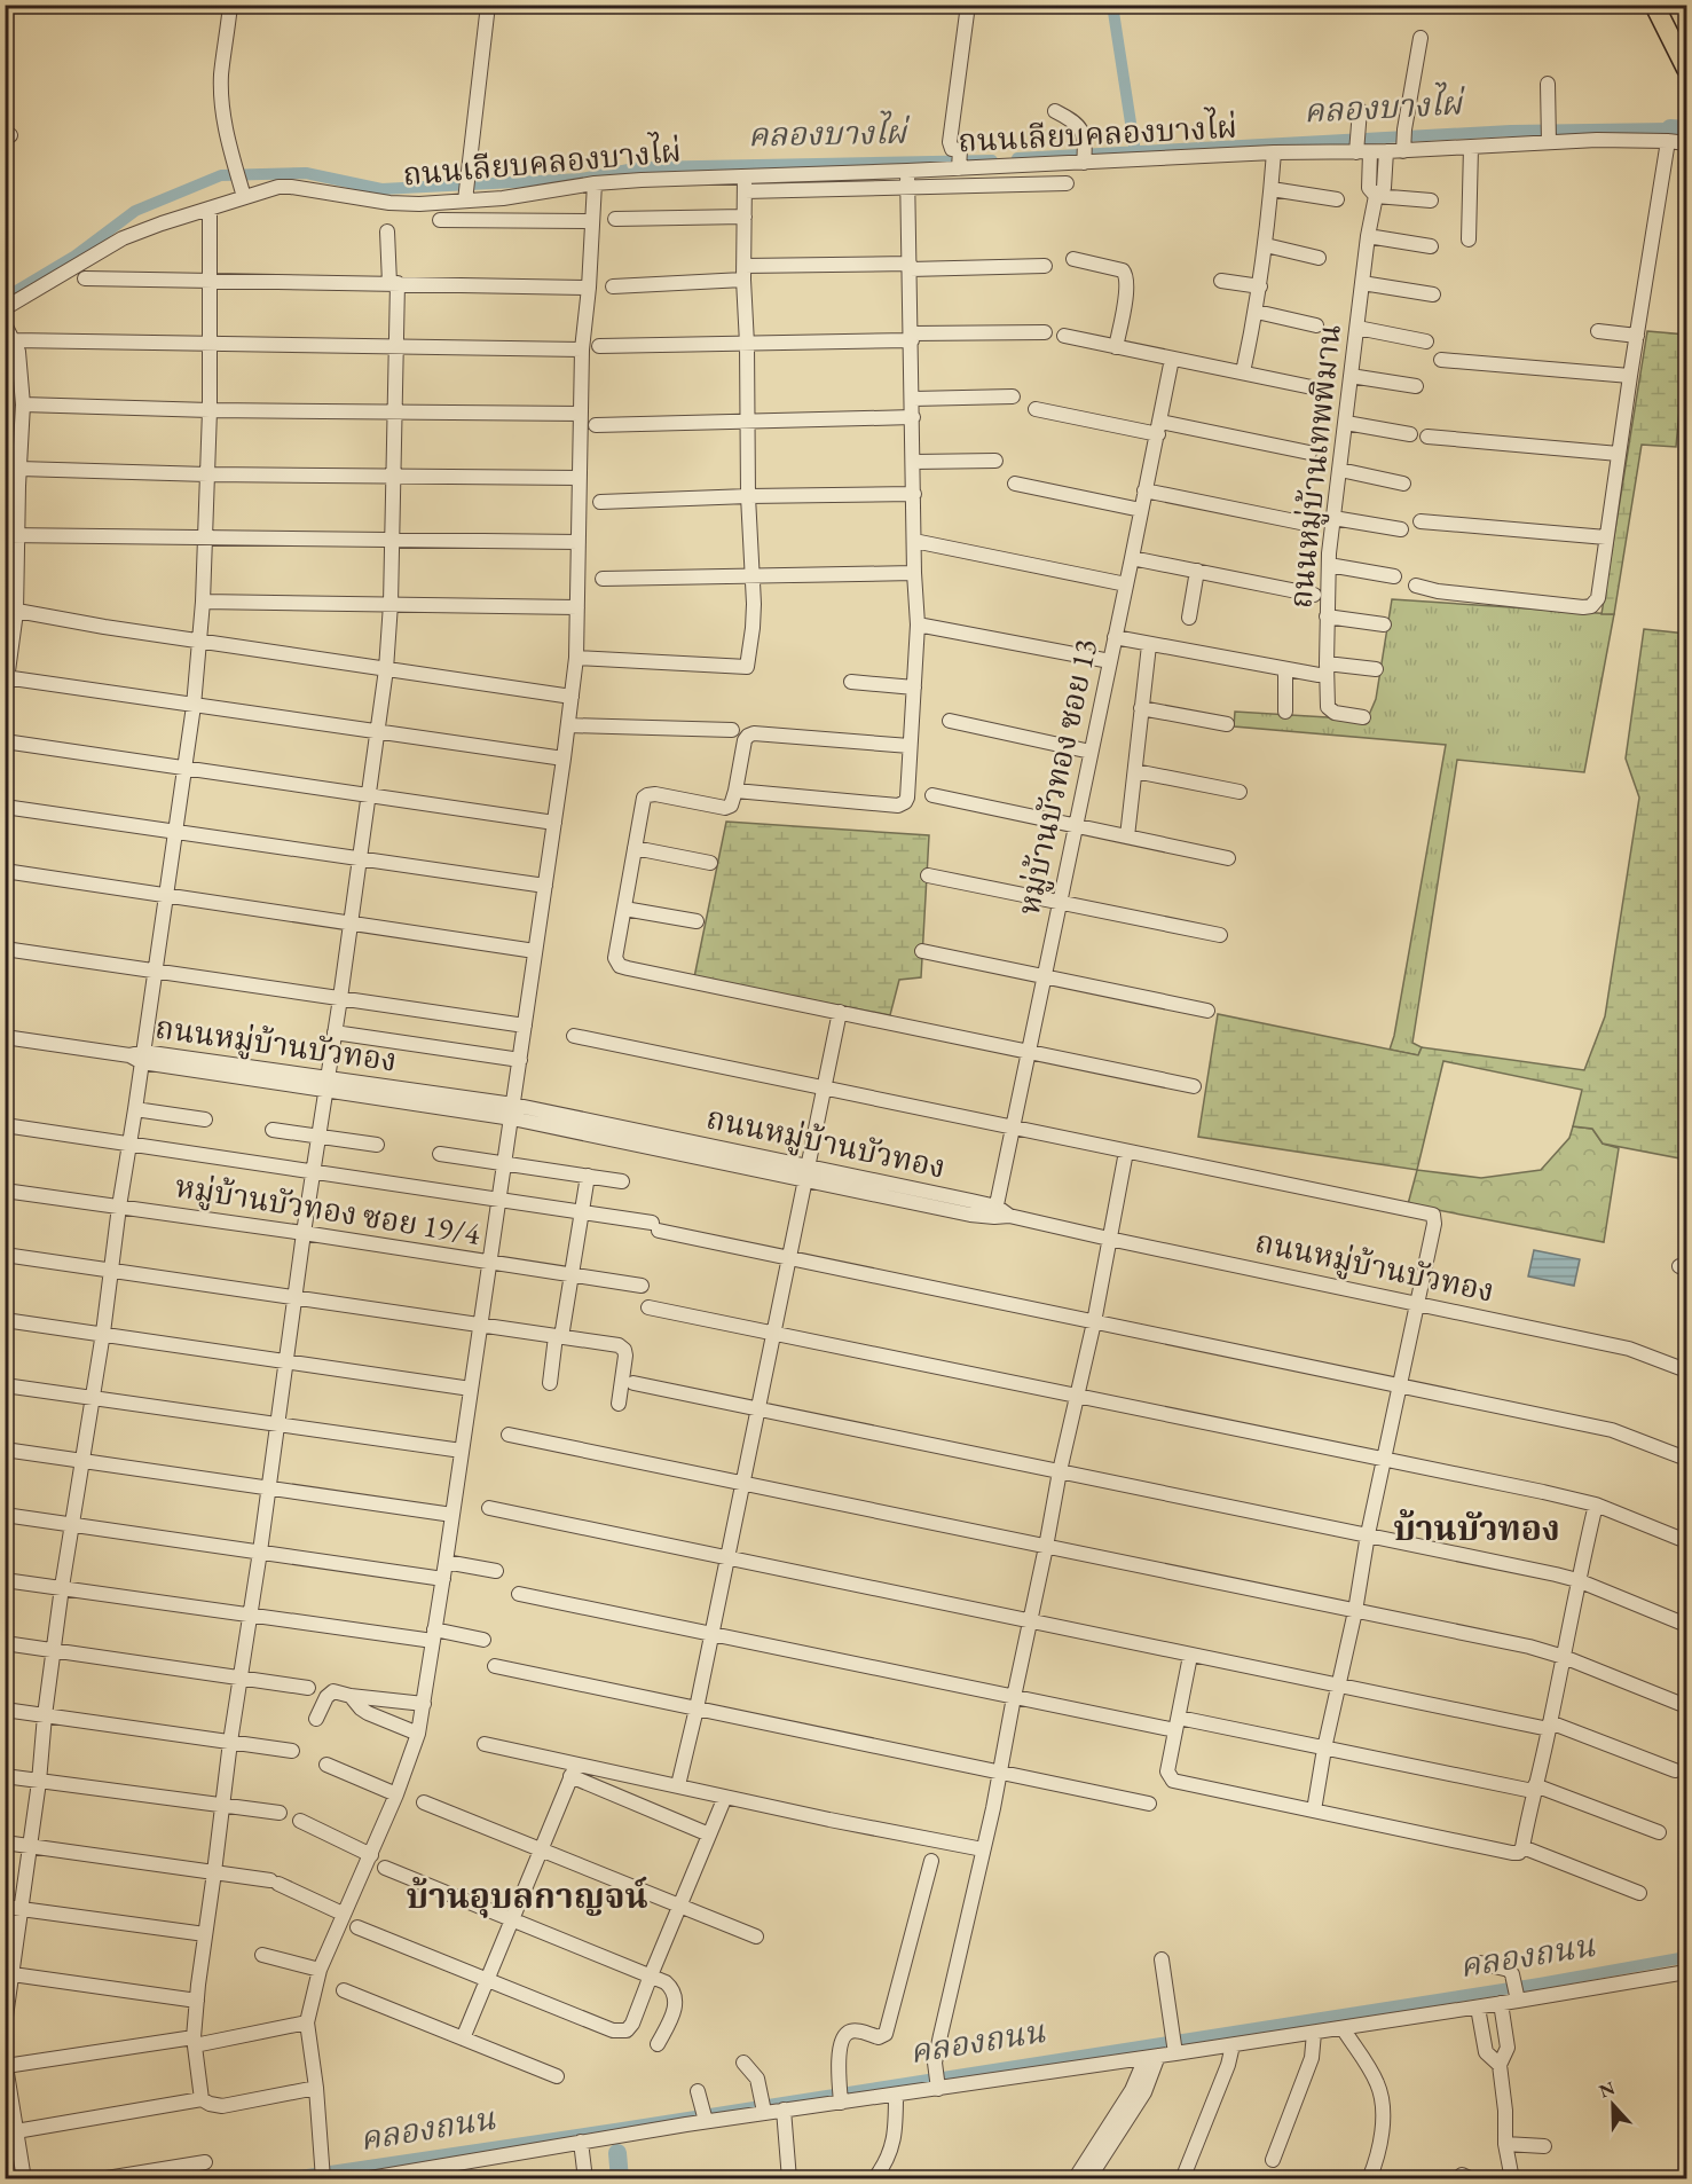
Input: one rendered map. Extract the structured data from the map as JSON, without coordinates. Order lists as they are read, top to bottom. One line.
{"streets":{"street":["ถนนเลียบคลองบางไผ่","ถนนหมู่บ้านเทพพิมาน","หมู่บ้านบัวทอง ซอย 13","ถนนหมู่บ้านบัวทอง","หมู่บ้านบัวทอง ซอย 19/4"]},"crossings":[["ถนนเลียบคลองบางไผ่","ถนนหมู่บ้านเทพพิมาน"],["หมู่บ้านบัวทอง ซอย 13","ถนนหมู่บ้านบัวทอง"]],"districts":["บ้านบัวทอง","บ้านอุบลกาญจน์"],"water":["คลองบางไผ่","คลองถนน"],"north":"top"}
